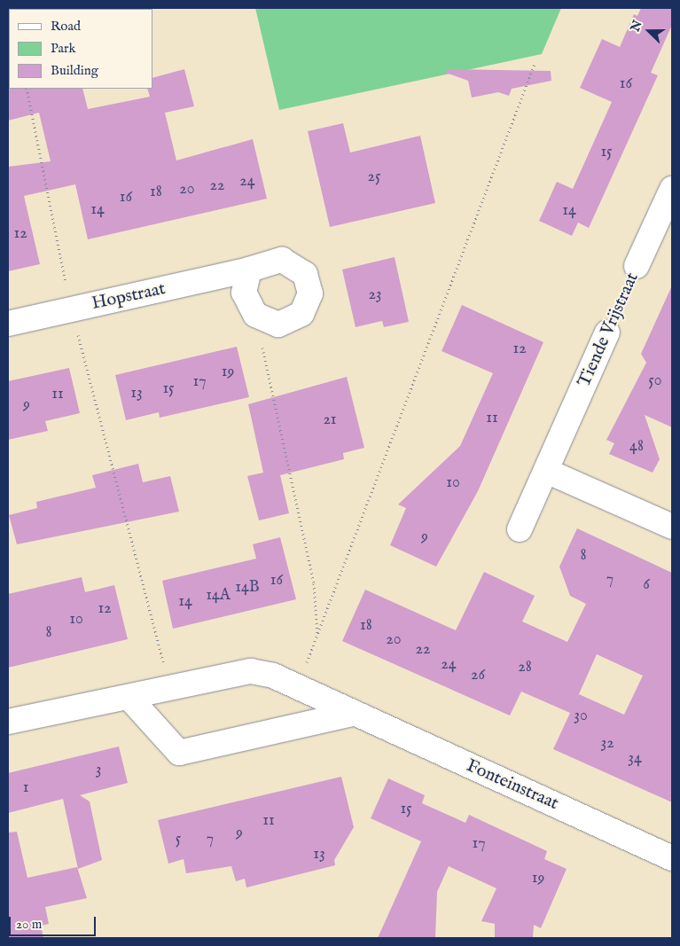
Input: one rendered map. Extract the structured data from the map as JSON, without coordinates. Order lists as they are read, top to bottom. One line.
{"streets":{"street":["Hopstraat","Tiende Vrijstraat","Fonteinstraat"]},"house_numbers":["16","15","25","24","22","20","18","16","14","14","12","23","12","19","50","17","15","13","11","9","11","21","48","10","9","8","7","16","6","14B","14A","14","12","10","18","8","20","22","24","28","26","30","32","34","3","1","15","11","9","5","7","17","13","19"],"legend":["Road","Park","Building"],"scale_bar":"20 m","north":"left"}
